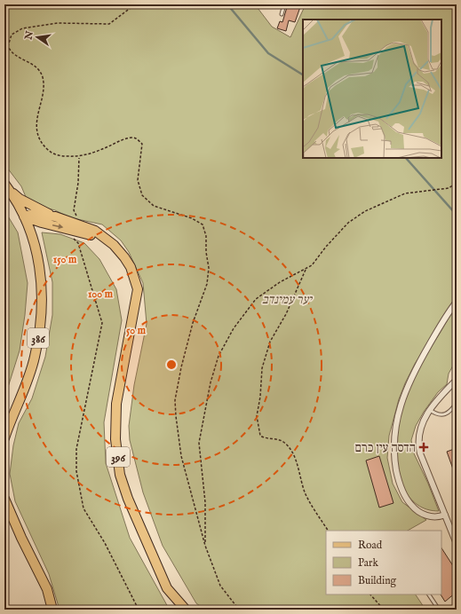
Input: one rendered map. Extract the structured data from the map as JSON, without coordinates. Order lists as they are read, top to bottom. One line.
{"streets":{"main road":["386","396"]},"crossings":[["386","396"]],"parks":["יער עמינדב"],"places":{"health":["הדסה עין כרם"]},"legend":["Road","Park","Building"],"north":"left","rings":["150 m","100 m","50 m"]}
